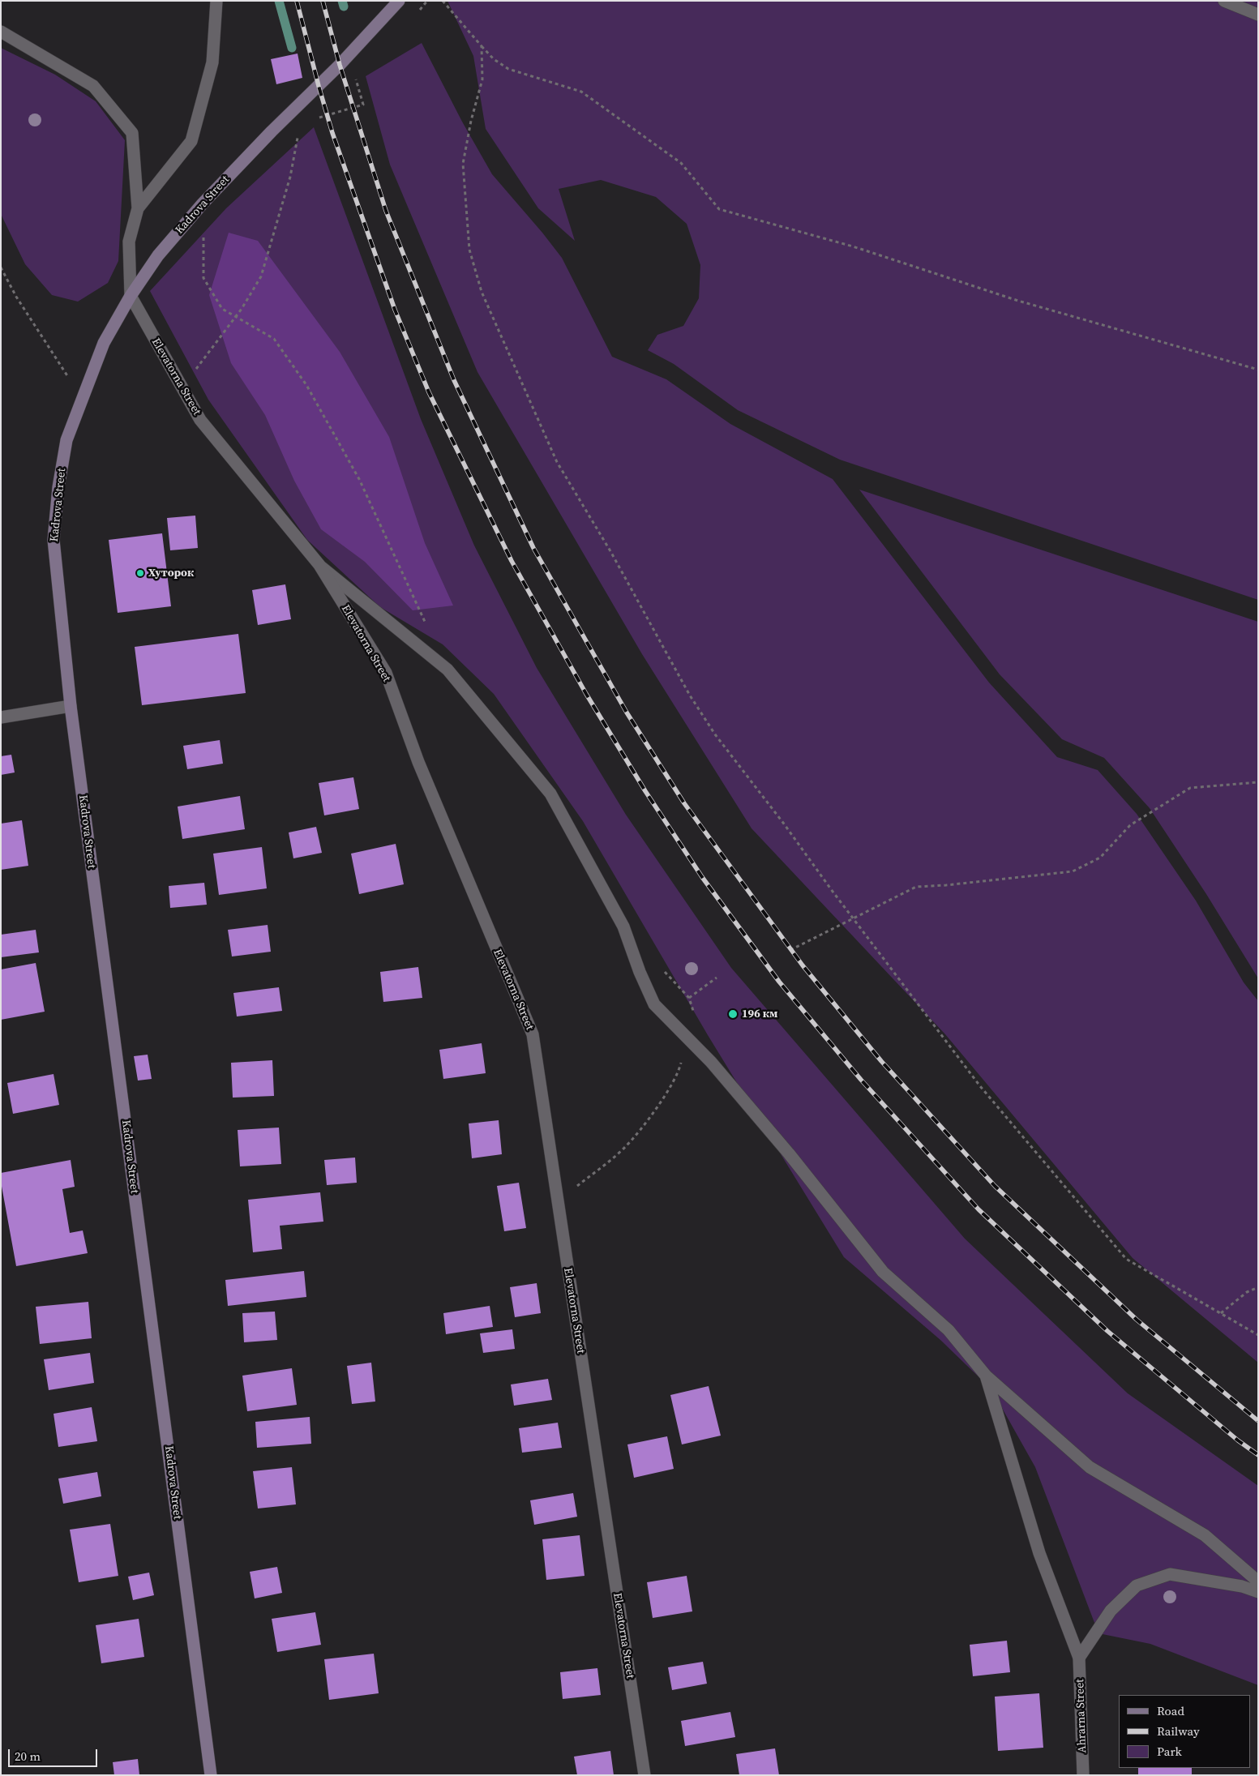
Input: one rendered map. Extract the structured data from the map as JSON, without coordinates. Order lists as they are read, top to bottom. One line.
{"streets":{"street":["Kadrova Street","Elevatorna Street","Ahrarna Street"]},"crossings":[["Kadrova Street","Elevatorna Street"]],"places":["Хуторок","196 км"],"legend":["Road","Railway","Park"],"scale_bar":"20 m"}
